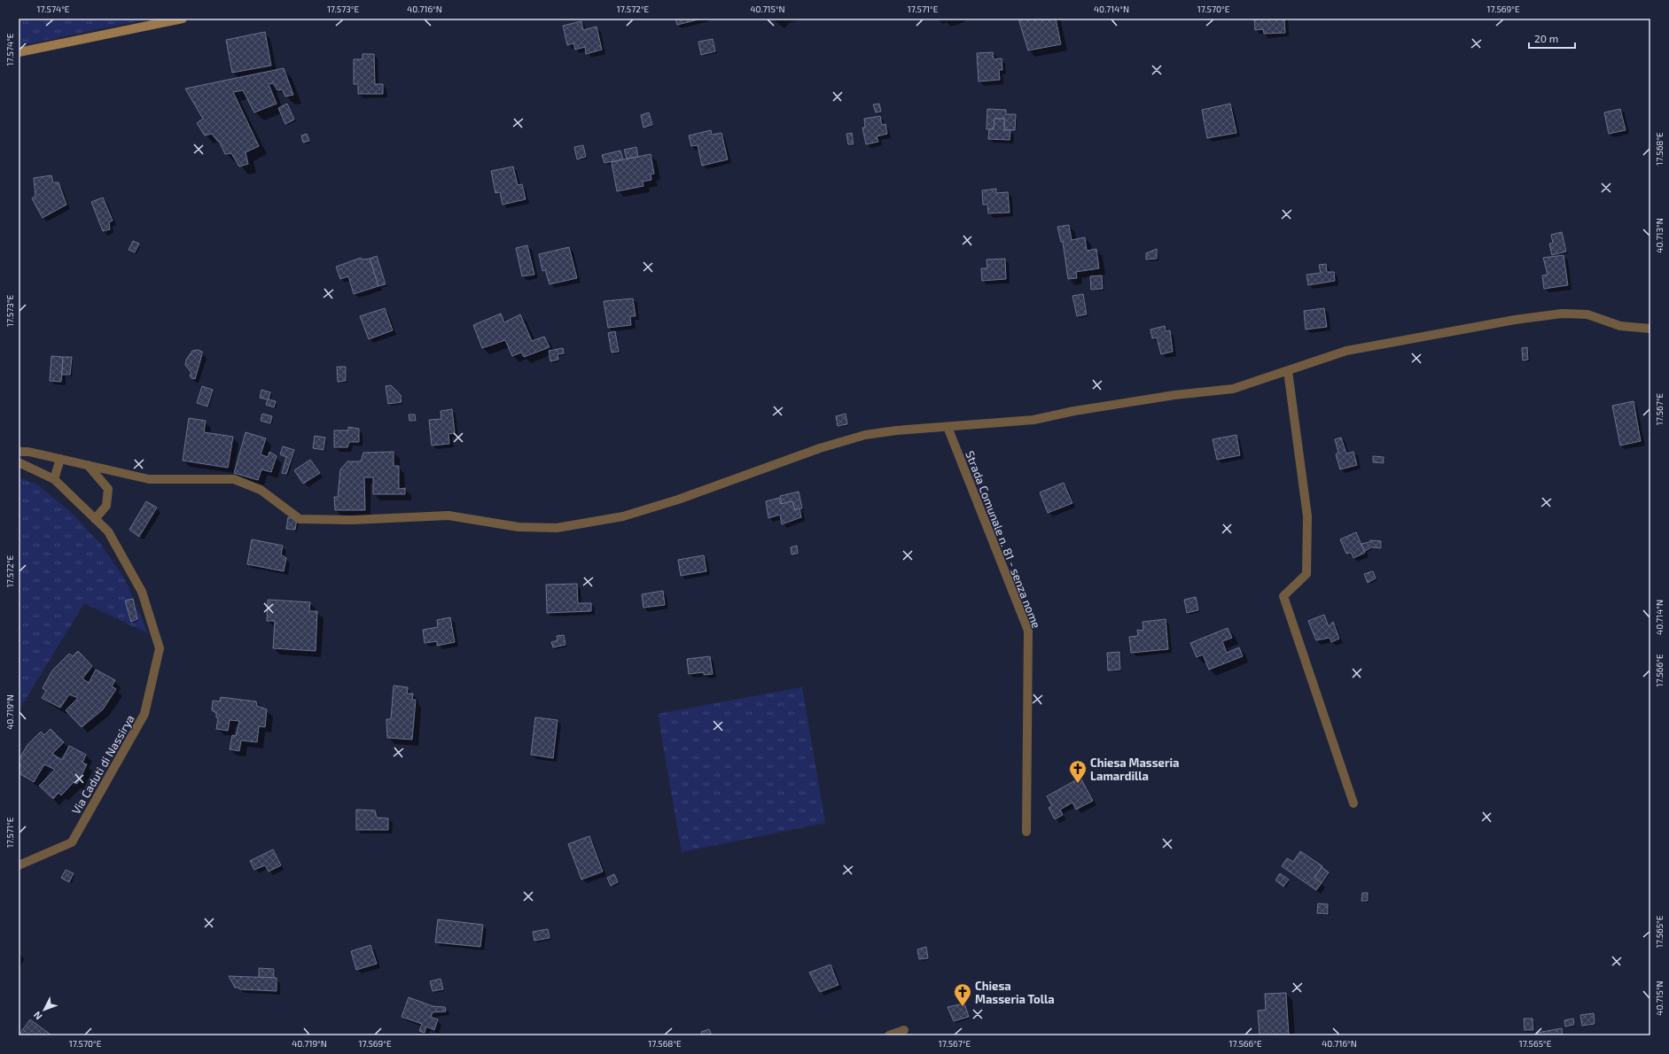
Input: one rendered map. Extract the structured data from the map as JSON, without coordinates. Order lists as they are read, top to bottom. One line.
{"streets":{"street":["Strada Comunale n. 81 - senza nome","Via Caduti di Nassirya"]},"places":{"church":["Chiesa Masseria Lamardilla","Chiesa Masseria Tolla"]},"scale_bar":"20 m","north":"bottom left","coordinates":["17.574°E","17.573°E","40.716°N","17.572°E","40.715°N","17.571°E","40.714°N","17.570°E","17.569°E","17.568°E","40.713°N","17.567°E","17.566°E","40.719°N","17.565°E"]}
